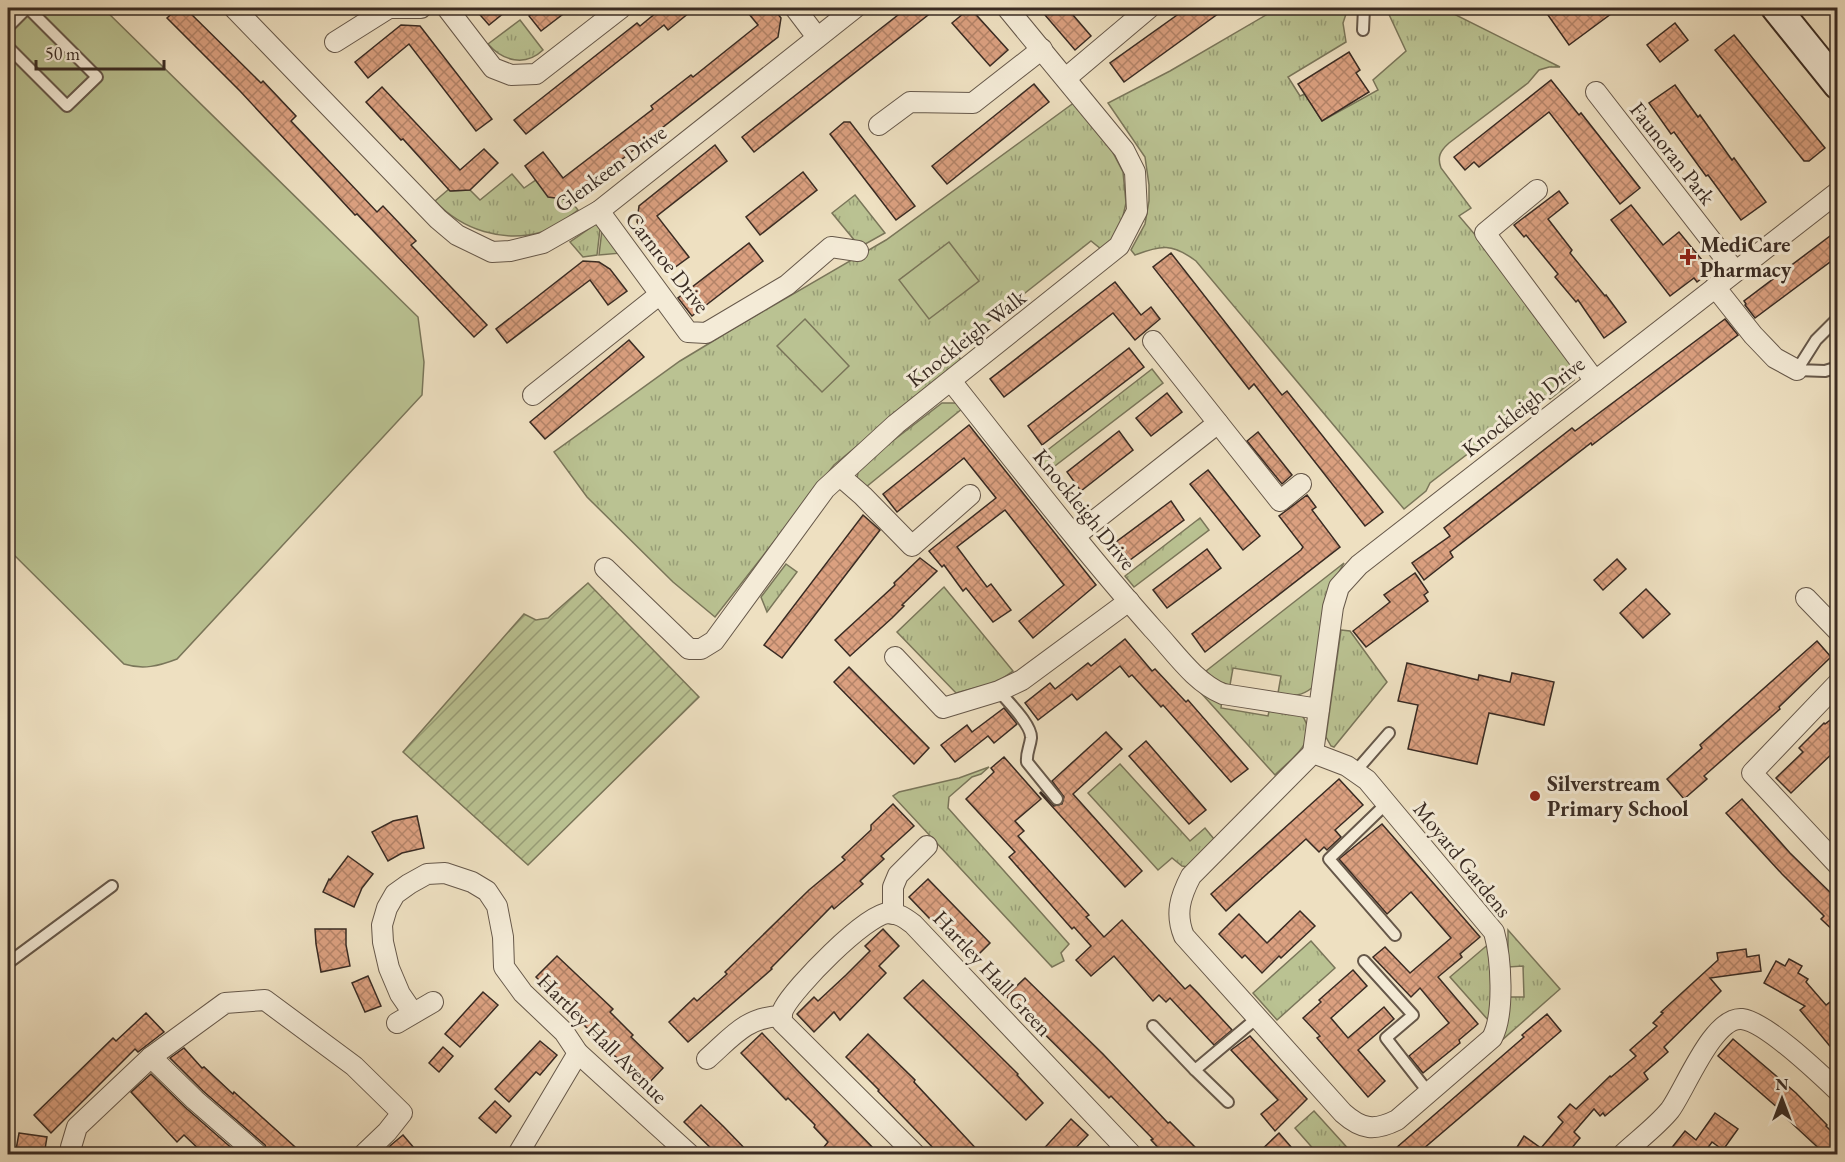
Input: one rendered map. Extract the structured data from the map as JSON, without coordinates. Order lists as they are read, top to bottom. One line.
{"streets":{"street":["Faunoran Park","Glenkeen Drive","Carnroe Drive","Knockleigh Walk","Knockleigh Drive","Moyard Gardens","Hartley Hall Green","Hartley Hall Avenue"]},"crossings":[["Faunoran Park","Knockleigh Drive"],["Glenkeen Drive","Carnroe Drive"],["Knockleigh Walk","Knockleigh Drive"],["Knockleigh Drive","Moyard Gardens"]],"places":{"health":["MediCare Pharmacy"],"other":["Silverstream Primary School"]},"scale_bar":"50 m","north":"top"}
